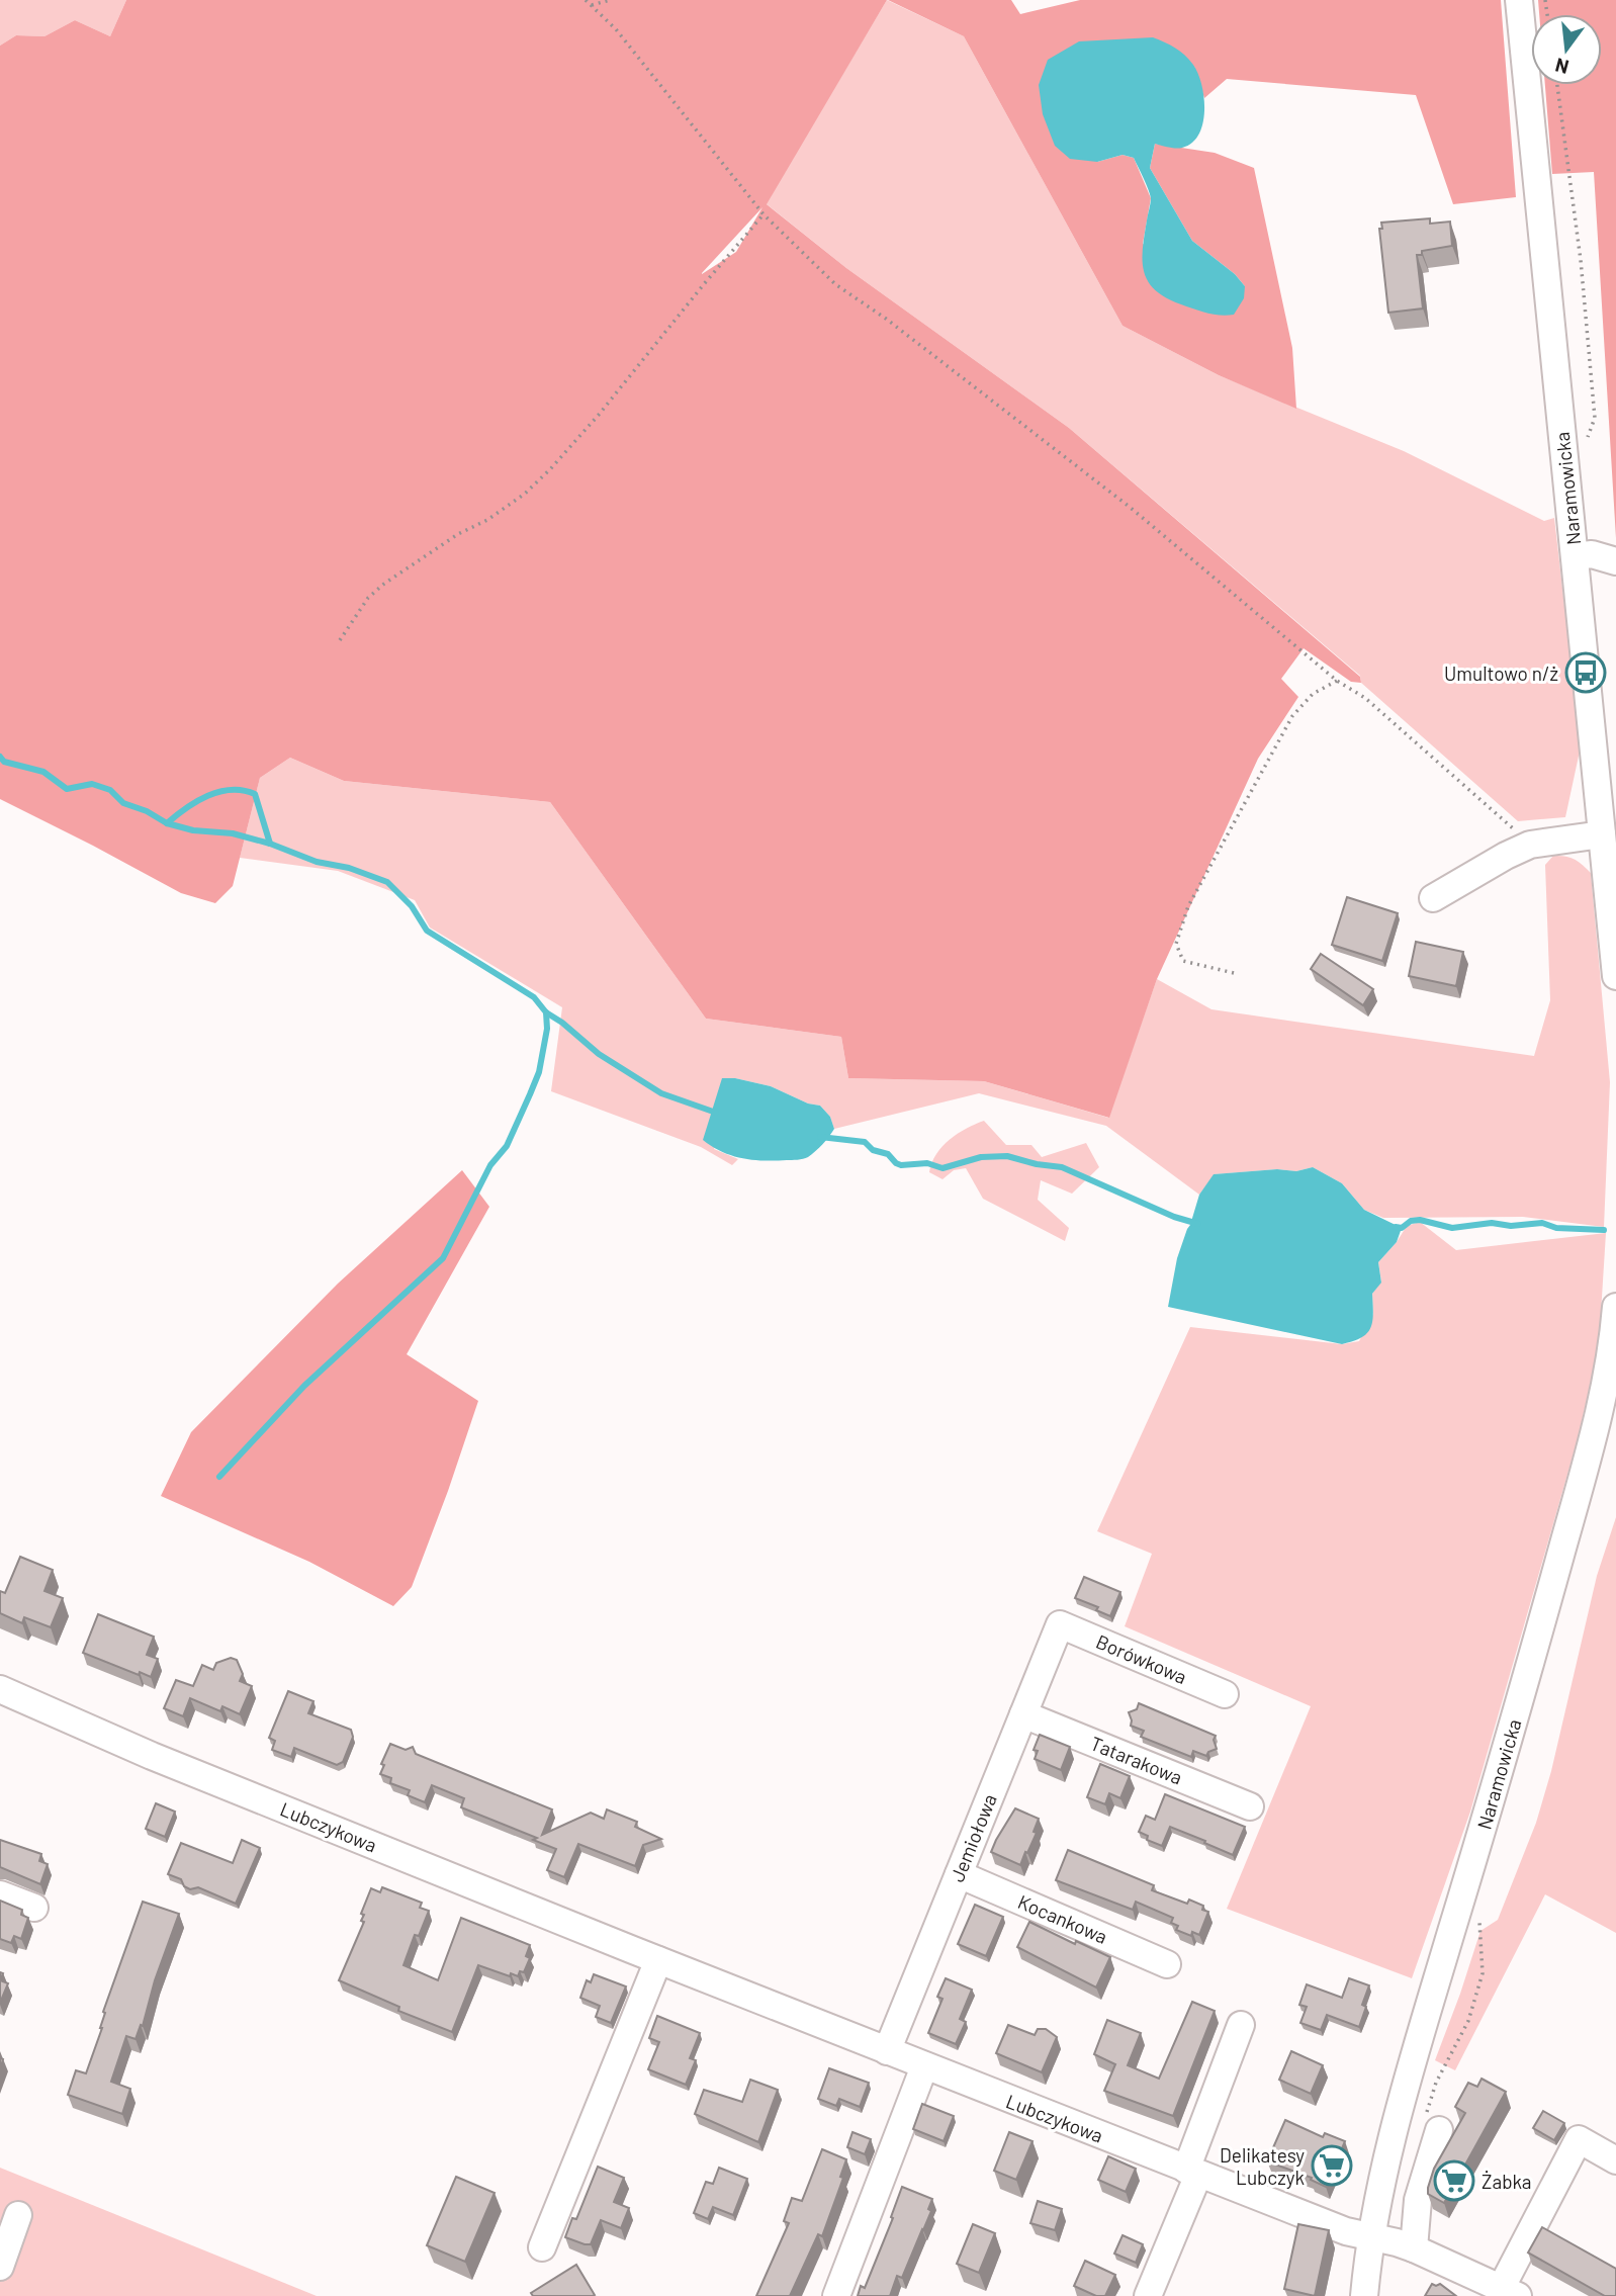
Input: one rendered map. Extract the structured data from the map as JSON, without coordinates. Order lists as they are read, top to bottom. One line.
{"streets":{"street":["Naramowicka","Borówkowa","Tatarakowa","Lubczykowa","Jemiołowa","Kocankowa"]},"crossings":[["Naramowicka","Lubczykowa"],["Borówkowa","Jemiołowa"],["Tatarakowa","Jemiołowa"],["Lubczykowa","Jemiołowa"],["Jemiołowa","Kocankowa"]],"places":{"bus stop":["Umultowo n/ż"],"supermarket":["Delikatesy Lubczyk","Żabka"]},"north":"bottom"}
